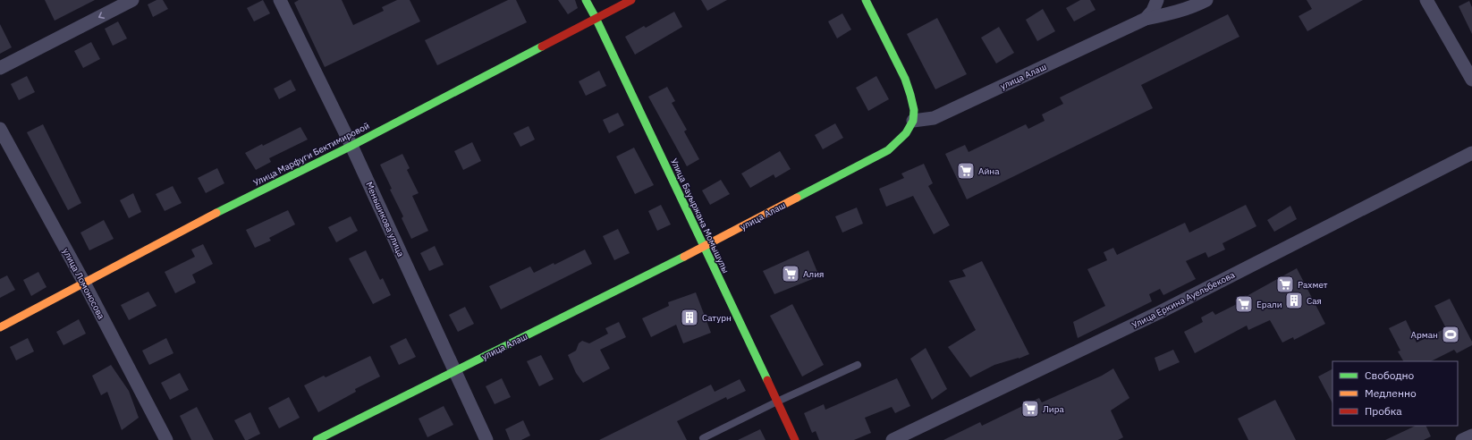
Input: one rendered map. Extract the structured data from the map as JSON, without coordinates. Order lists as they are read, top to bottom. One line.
{"streets":{"street":["улица Алаш","Улица Марфуги Бектимировой","Улица Бауыржана Момышулы","Меньшикова улица","улица Ломоносова","Улица Еркина Ауельбекова"]},"crossings":[["улица Алаш","Улица Бауыржана Момышулы"],["улица Алаш","Меньшикова улица"],["Улица Марфуги Бектимировой","Улица Бауыржана Момышулы"],["Улица Марфуги Бектимировой","Меньшикова улица"],["Улица Марфуги Бектимировой","улица Ломоносова"]],"places":{"supermarket":["Айна","Алия","Рахмет","Ерали","Лира"],"building":["Сая","Сатурн"],"sports":["Арман"]},"legend":["Свободно","Медленно","Пробка"]}
